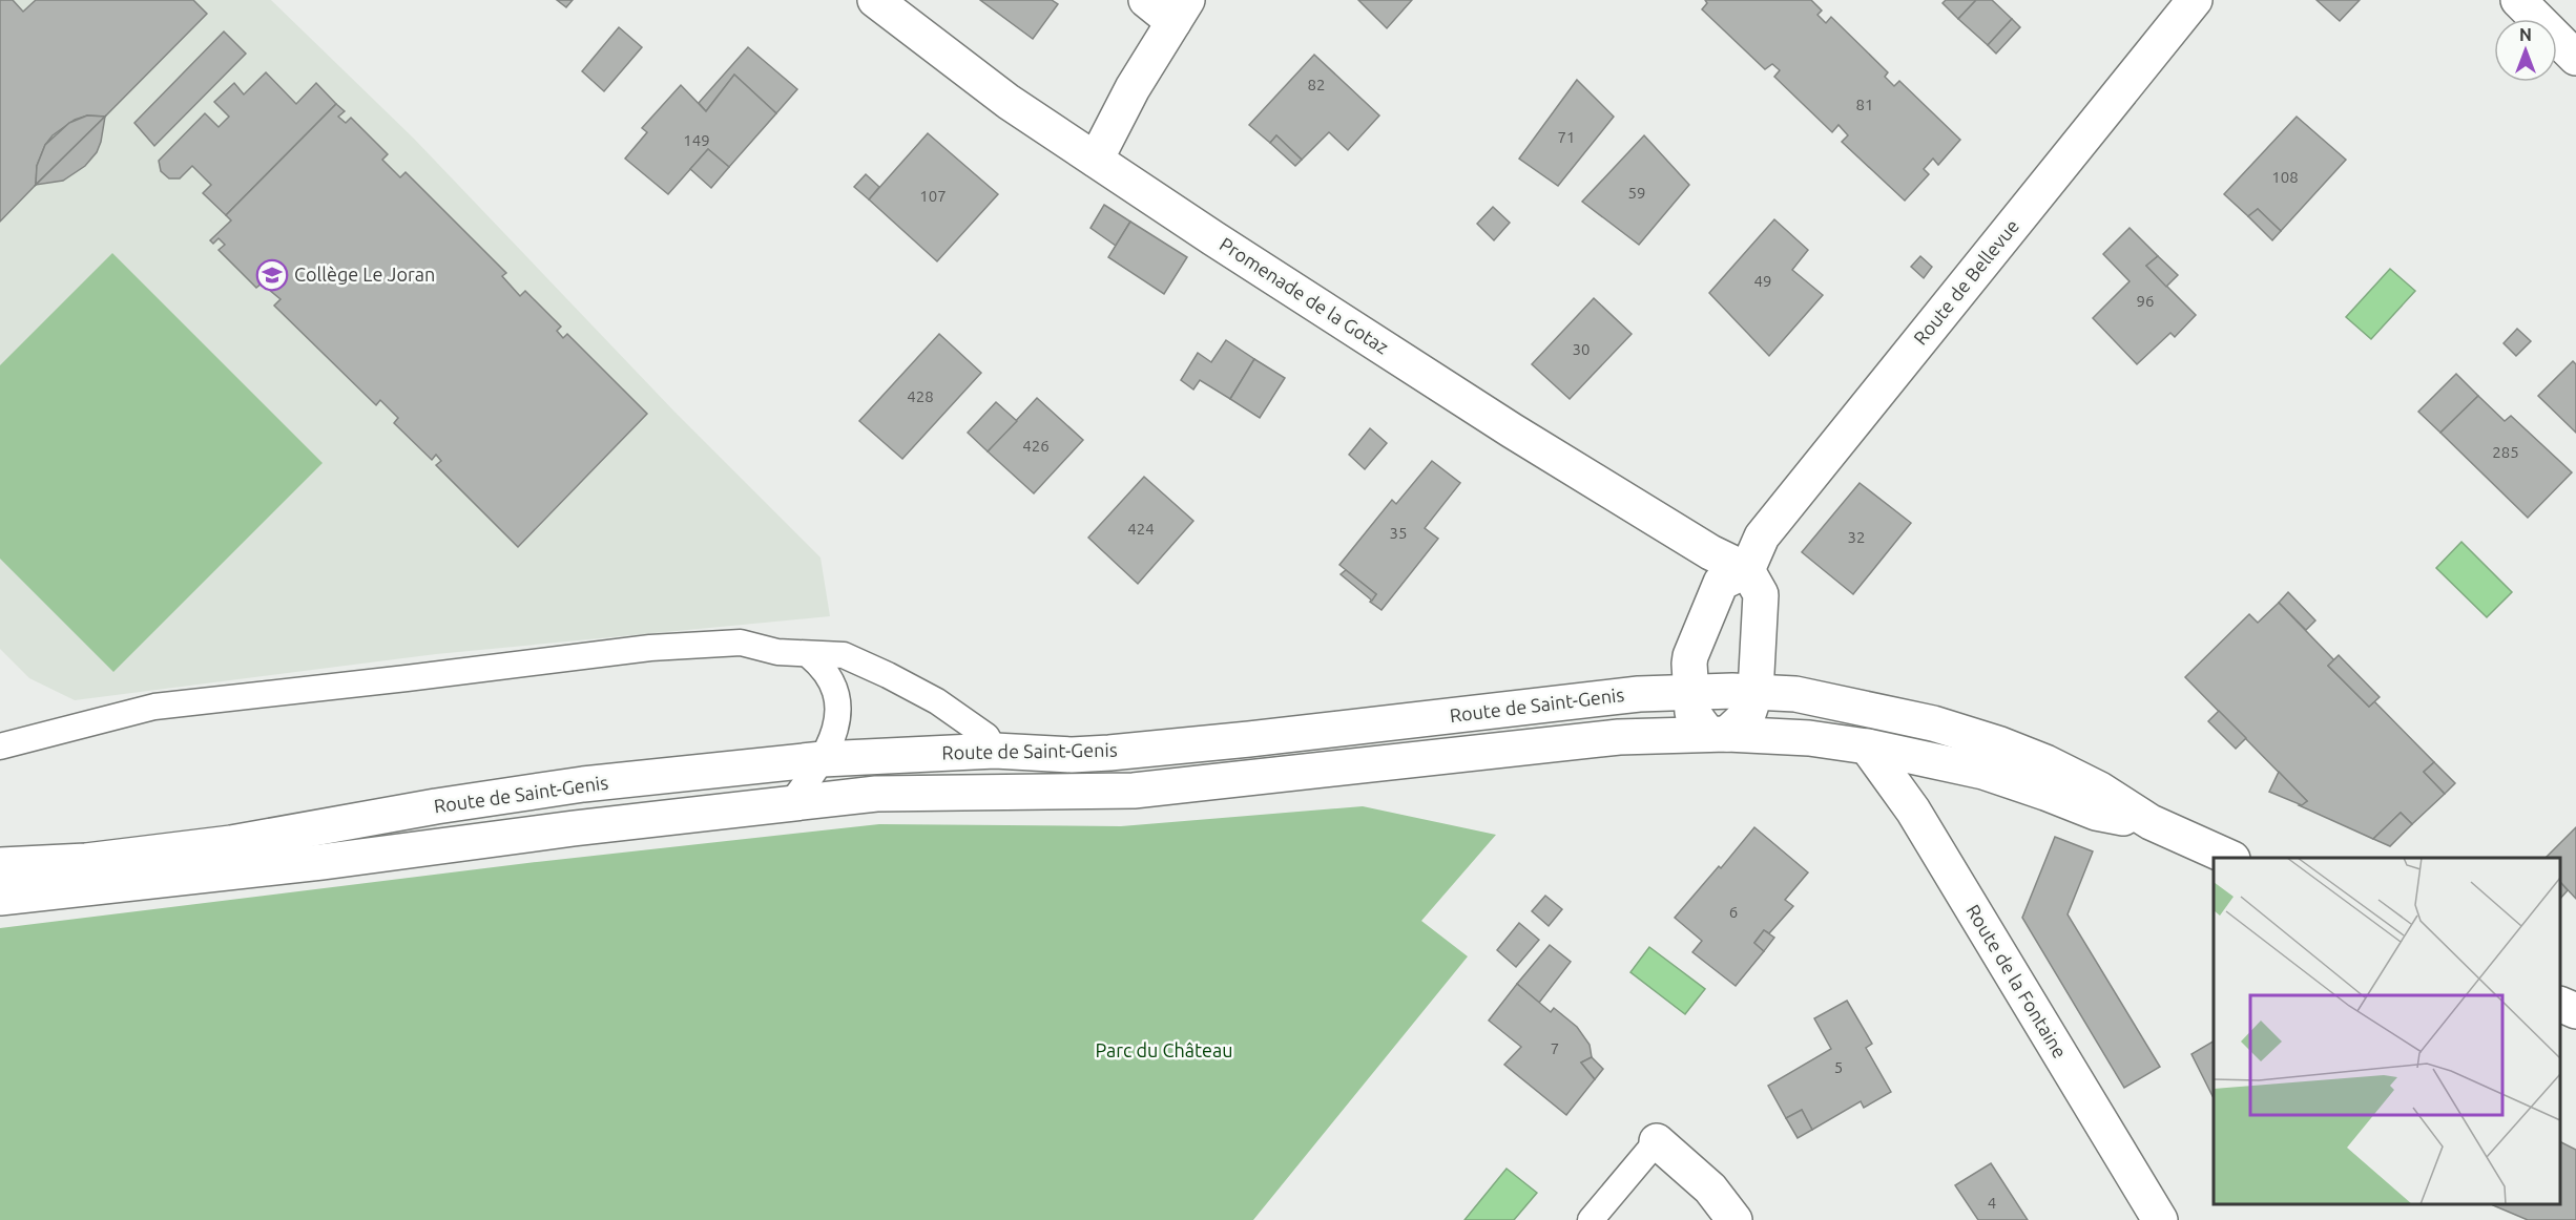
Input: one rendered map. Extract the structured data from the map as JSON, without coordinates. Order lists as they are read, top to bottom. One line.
{"streets":{"main road":["Route de Bellevue","Promenade de la Gotaz","Route de Saint-Genis","Route de la Fontaine"]},"crossings":[["Route de Bellevue","Promenade de la Gotaz"],["Route de Saint-Genis","Route de la Fontaine"]],"parks":["Parc du Château"],"places":{"school or university":["Collège Le Joran"]},"house_numbers":["82","81","71","149","108","59","107","49","96","30","428","426","285","424","35","32","6","7","5","4"],"north":"top"}
